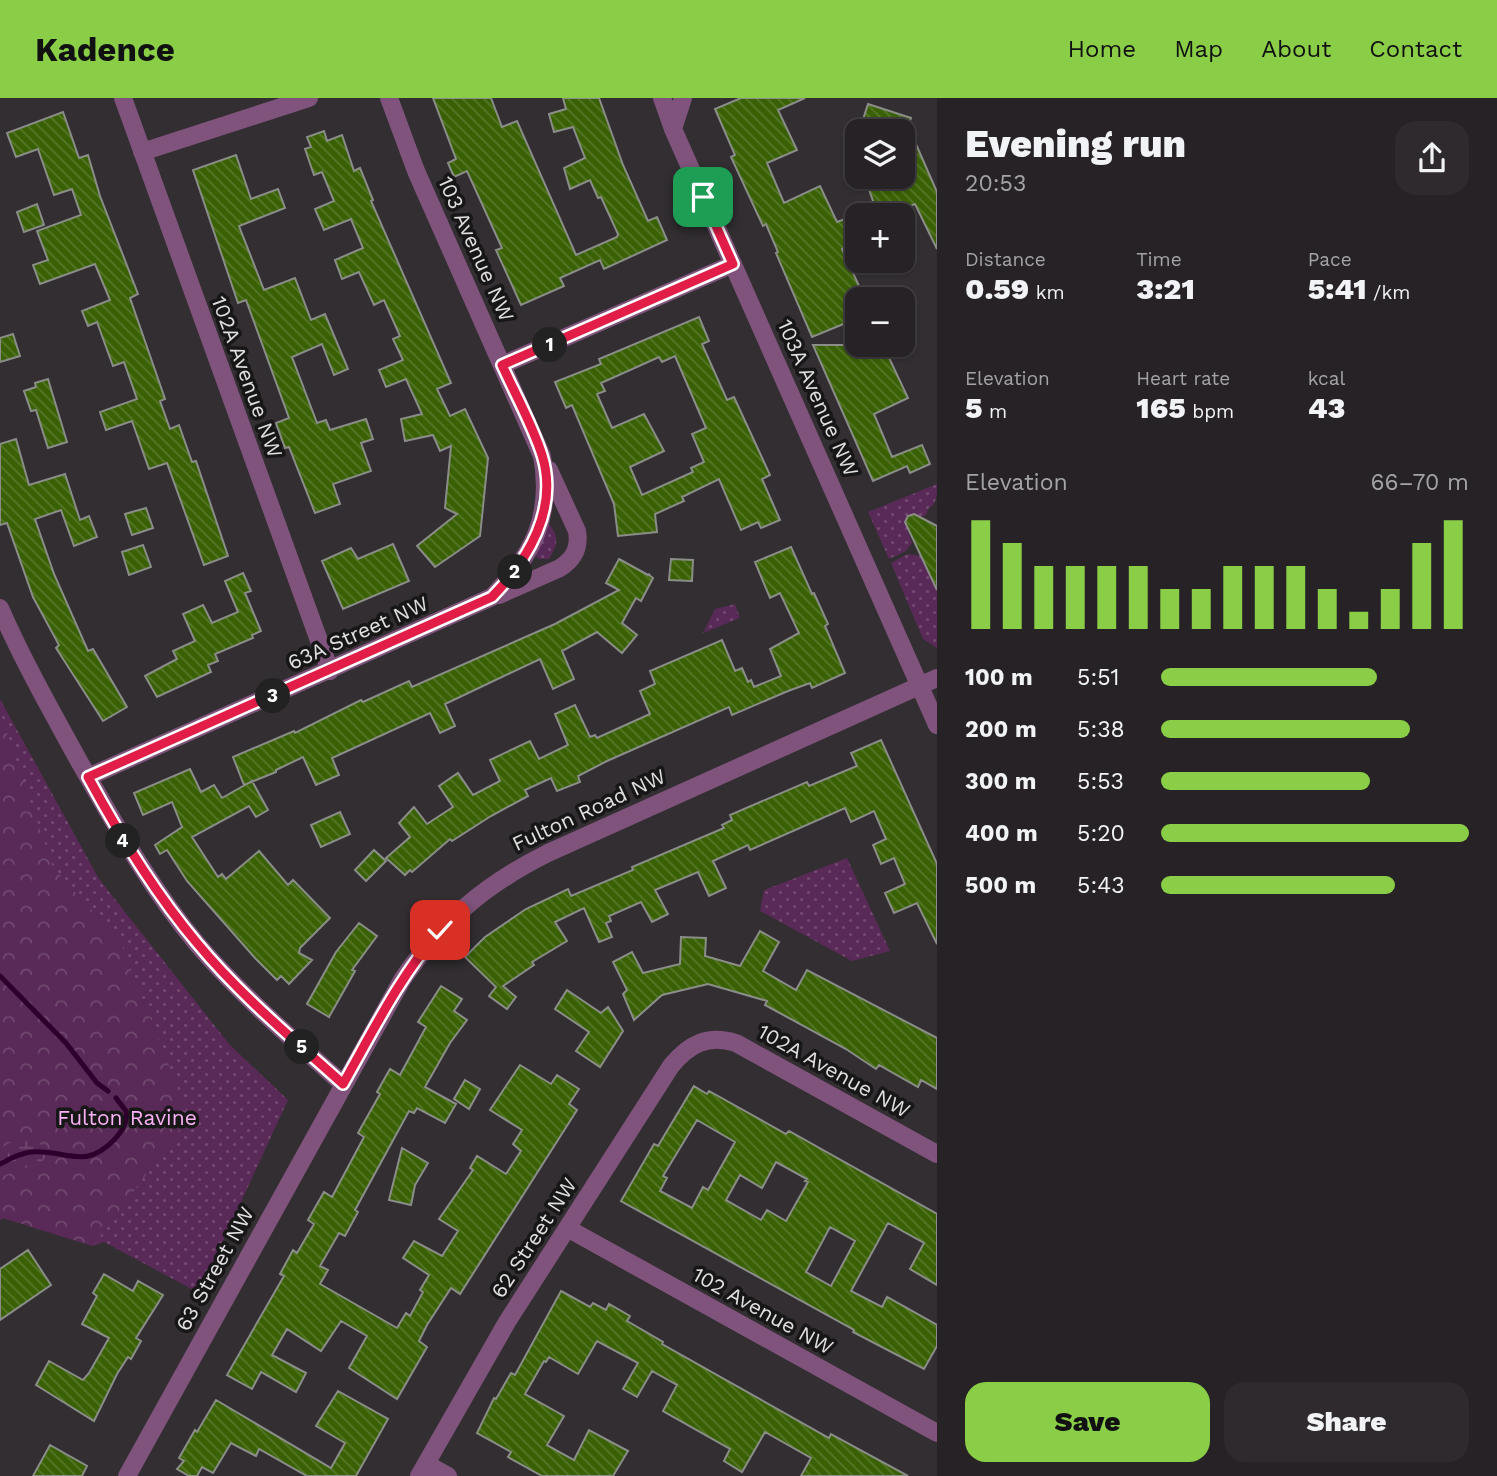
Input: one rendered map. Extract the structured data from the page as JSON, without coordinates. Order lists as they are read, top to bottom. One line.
{"streets":{"street":["103 Avenue NW","102A Avenue NW","103A Avenue NW","63A Street NW","Fulton Road NW","62 Street NW","63 Street NW","102 Avenue NW"]},"crossings":[["103 Avenue NW","63A Street NW"],["102A Avenue NW","63A Street NW"],["102A Avenue NW","62 Street NW"],["103A Avenue NW","Fulton Road NW"],["Fulton Road NW","63 Street NW"],["62 Street NW","102 Avenue NW"]],"parks":["Fulton Ravine"],"page":{"header":"Kadence","nav":["Home","Map","About","Contact"],"heading":["Evening run","20:53"],"map_buttons":["+","−"],"stats":[["Distance","0.59 km"],["Time","3:21"],["Pace","5:41 /km"],["Elevation","5 m"],["Heart rate","165 bpm"],["kcal","43"]],"pins":["1","2","3","4","5"],"chart":["Elevation","66–70 m"],"list":[{"name":"100 m","note":"5:51"},{"name":"200 m","note":"5:38"},{"name":"300 m","note":"5:53"},{"name":"400 m","note":"5:20"},{"name":"500 m","note":"5:43"}],"buttons":["Save","Share"]}}
